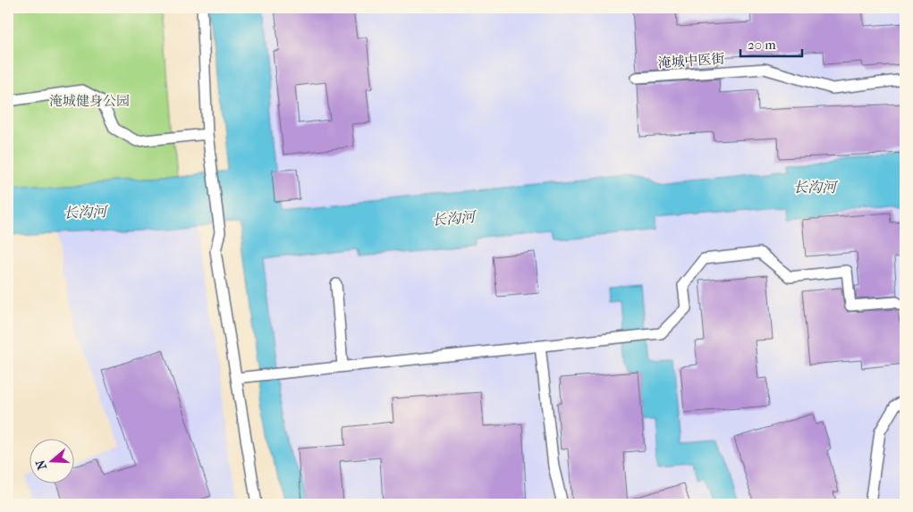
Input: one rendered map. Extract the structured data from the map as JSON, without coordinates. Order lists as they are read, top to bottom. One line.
{"streets":{"lane":["淹城中医街"]},"water":["长沟河"],"parks":["淹城健身公园"],"scale_bar":"20 m","north":"left"}
